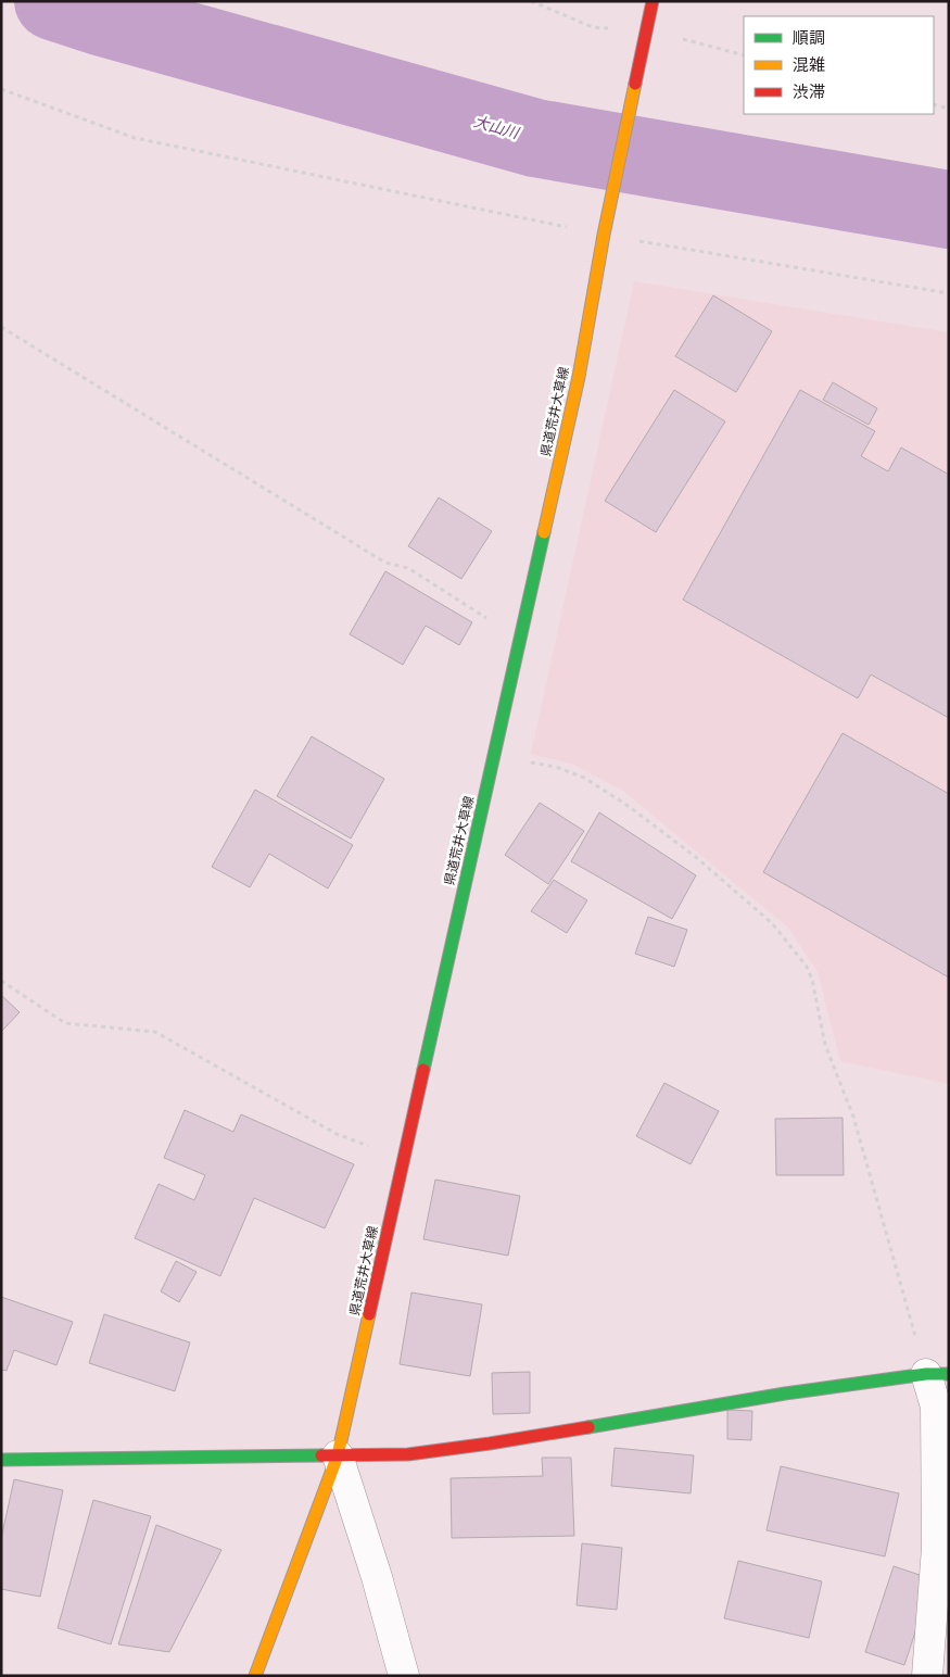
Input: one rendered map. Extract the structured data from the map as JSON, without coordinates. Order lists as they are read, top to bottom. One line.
{"streets":{"main road":["県道荒井大草線"]},"water":["大山川"],"legend":["順調","混雑","渋滞"]}
